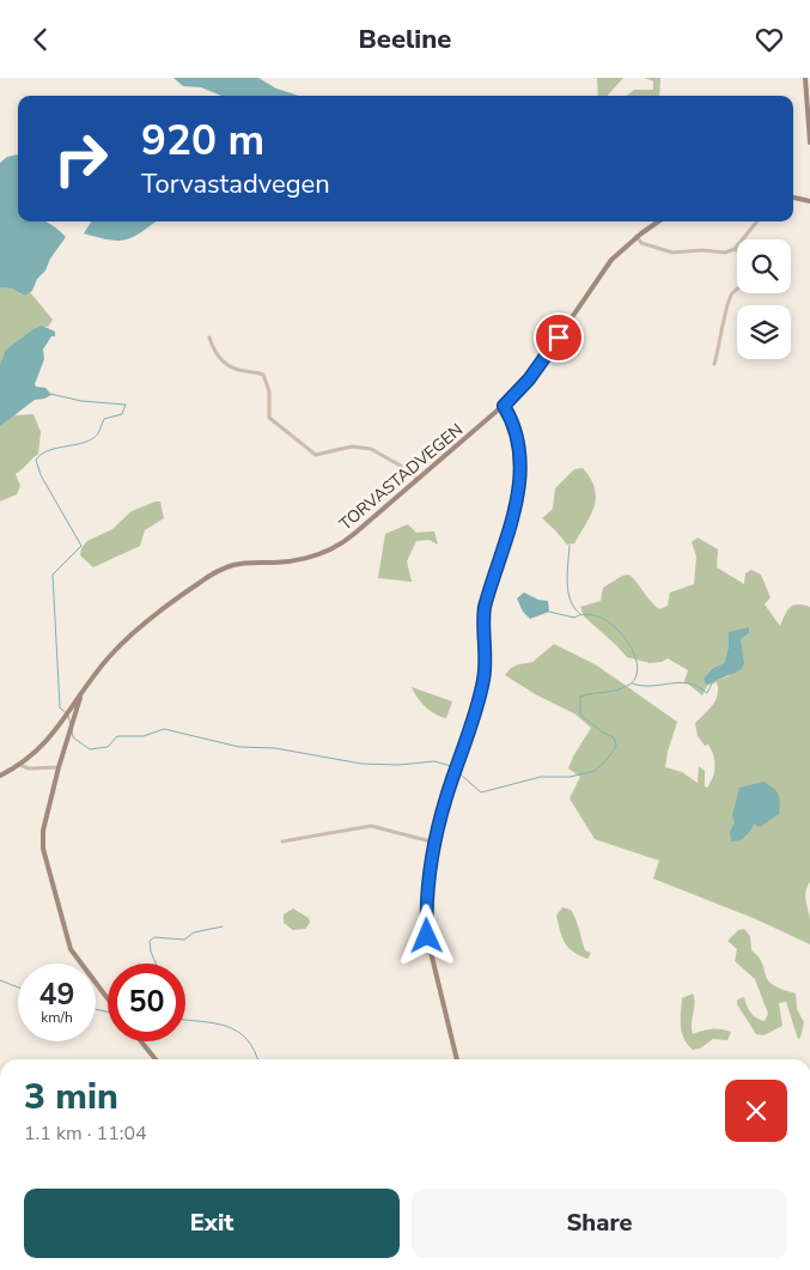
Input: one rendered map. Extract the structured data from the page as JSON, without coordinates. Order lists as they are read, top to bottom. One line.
{"streets":{"main road":["TORVASTADVEGEN"]},"page":{"header":"Beeline","turn":["920 m","Torvastadvegen"],"speed":"49 km/h","limit":"50","heading":["3 min","1.1 km · 11:04"],"buttons":["Exit","Share"]}}
